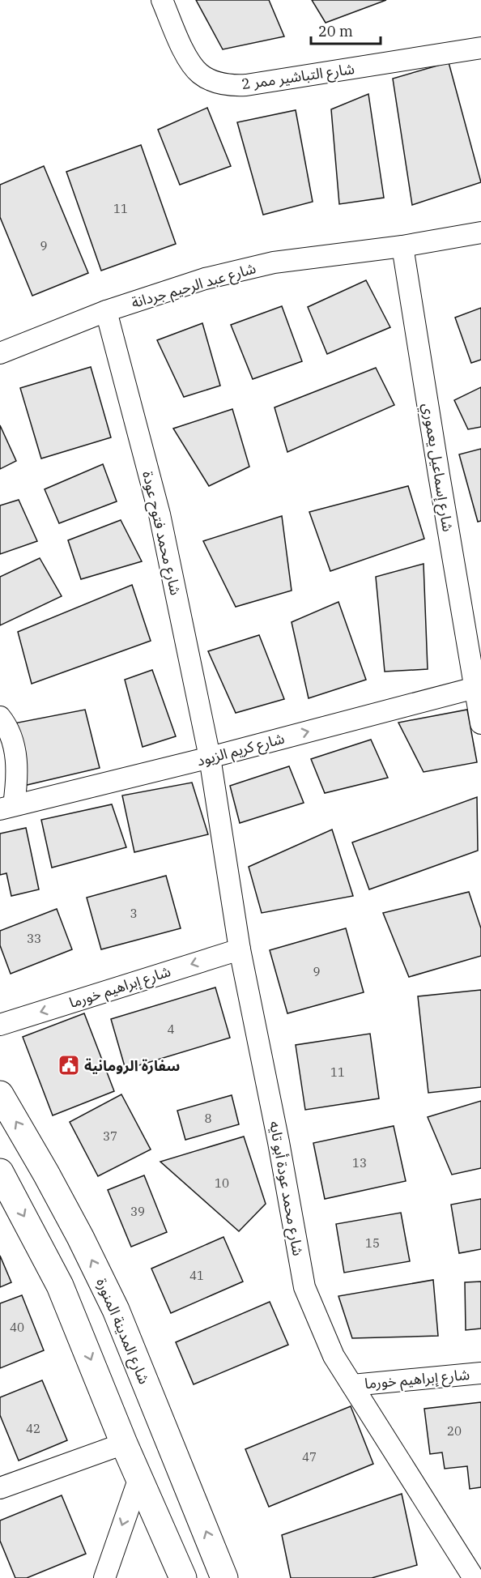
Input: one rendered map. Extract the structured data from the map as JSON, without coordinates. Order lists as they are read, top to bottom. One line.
{"streets":{"main road":["شارع المدينة المنورة"],"street":["شارع التباشير ممر 2","شارع عبد الرحيم جردانة","شارع إسماعيل يعموري","شارع محمد فتوح عودة","شارع كريم الزيود","شارع إبراهيم خورما","شارع محمد عودة أبو تايه"]},"crossings":[["شارع عبد الرحيم جردانة","شارع إسماعيل يعموري"],["شارع عبد الرحيم جردانة","شارع محمد فتوح عودة"],["شارع إسماعيل يعموري","شارع كريم الزيود"],["شارع محمد فتوح عودة","شارع كريم الزيود"],["شارع محمد فتوح عودة","شارع محمد عودة أبو تايه"],["شارع كريم الزيود","شارع محمد عودة أبو تايه"],["شارع إبراهيم خورما","شارع محمد عودة أبو تايه"]],"one_way":["شارع كريم الزيود","شارع إبراهيم خورما"],"places":{"public building":["سفارة الرومانية"]},"house_numbers":["11","9","3","33","9","4","11","8","37","13","10","39","15","41","40","42","20","47"],"scale_bar":"20 m"}
